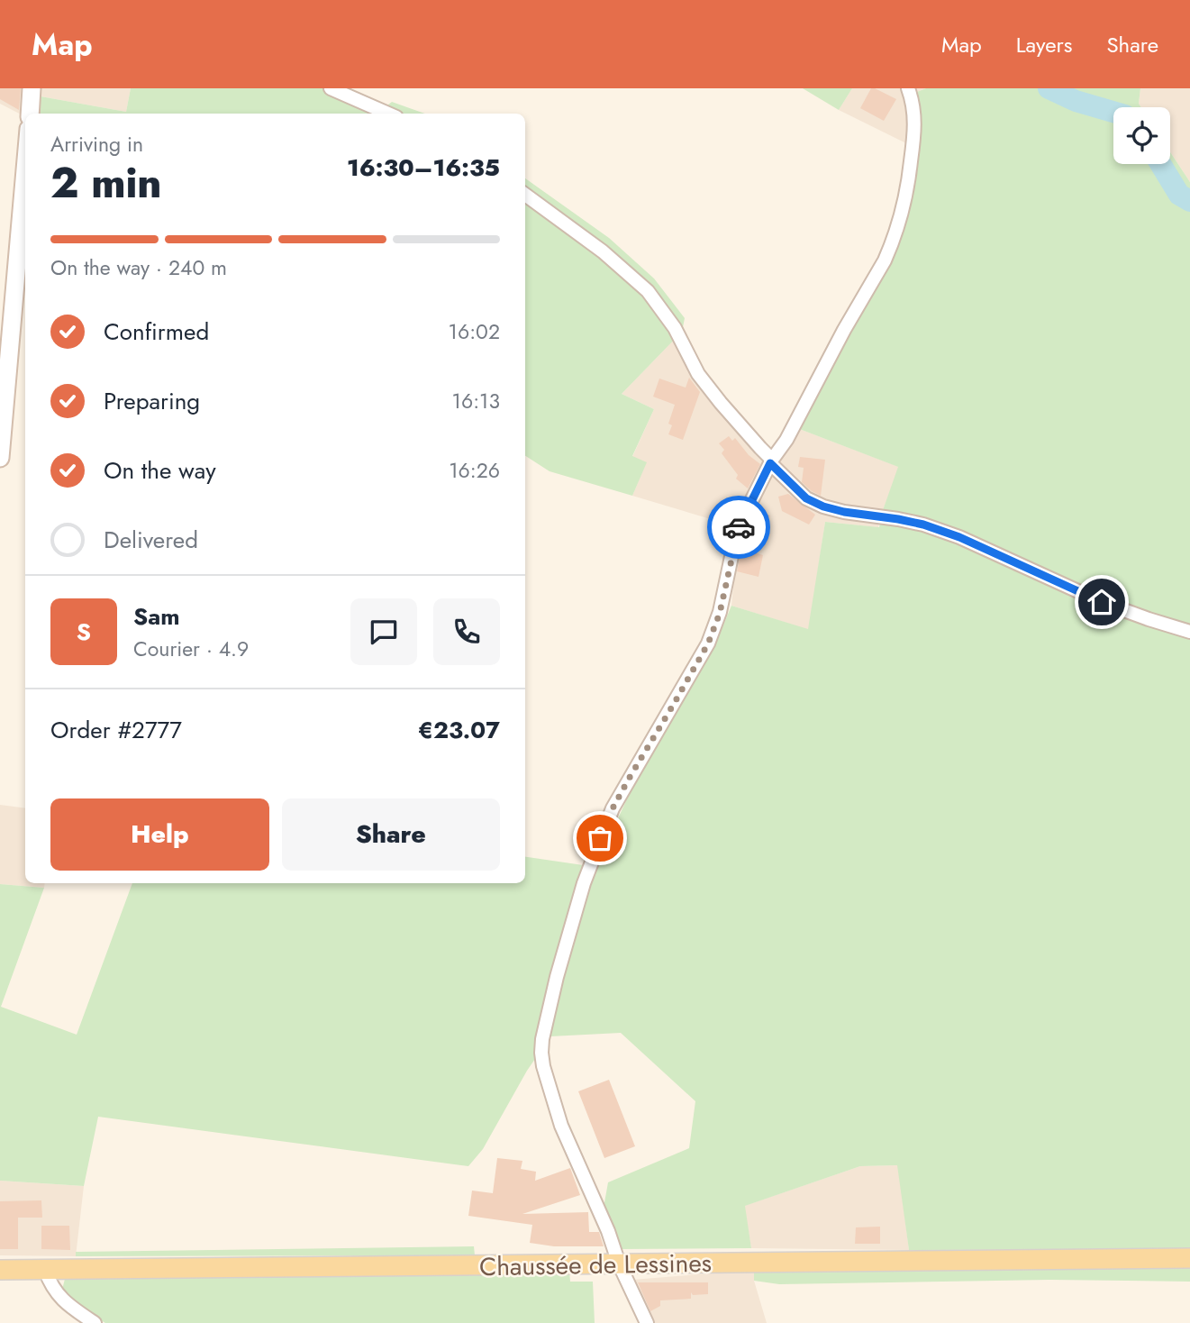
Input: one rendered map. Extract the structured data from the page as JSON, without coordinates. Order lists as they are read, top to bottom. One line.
{"streets":{"main road":["Chaussée de Lessines"]},"page":{"header":"Map","nav":["Map","Layers","Share"],"heading":["2 min","Arriving in","16:30–16:35"],"panel":["Sam","Courier · 4.9","Order #2777","€23.07"],"bar":"On the way · 240 m","list":[["Confirmed","16:02"],["Preparing","16:13"],["On the way","16:26"],"Delivered"],"round":"S","buttons":["Help","Share"]}}
